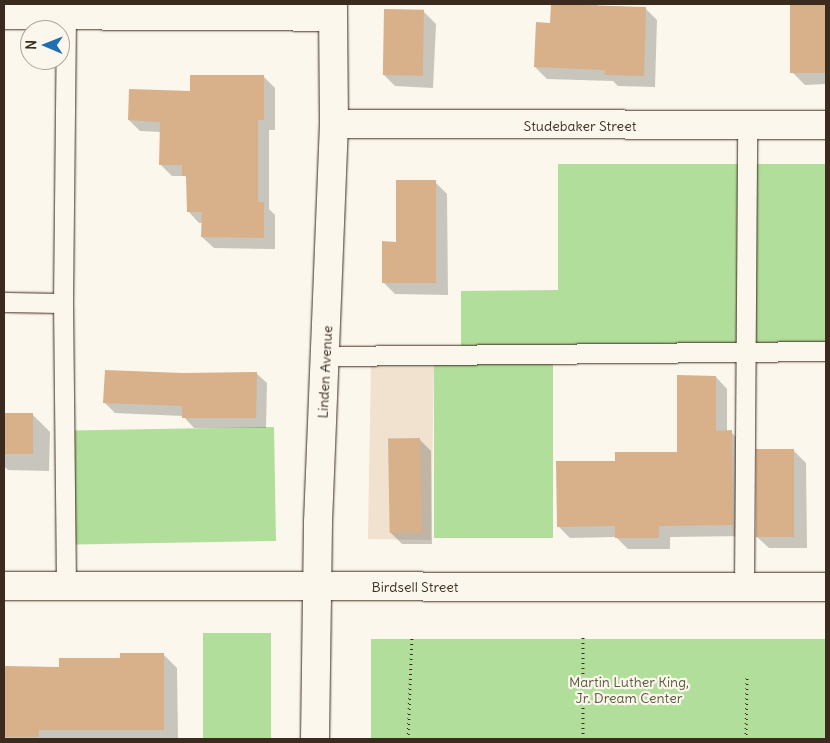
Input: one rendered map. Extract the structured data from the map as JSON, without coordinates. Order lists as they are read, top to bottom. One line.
{"streets":{"street":["Studebaker Street","Linden Avenue","Birdsell Street"]},"crossings":[["Studebaker Street","Linden Avenue"],["Linden Avenue","Birdsell Street"]],"parks":["Martin Luther King, Jr. Dream Center"],"north":"left"}
